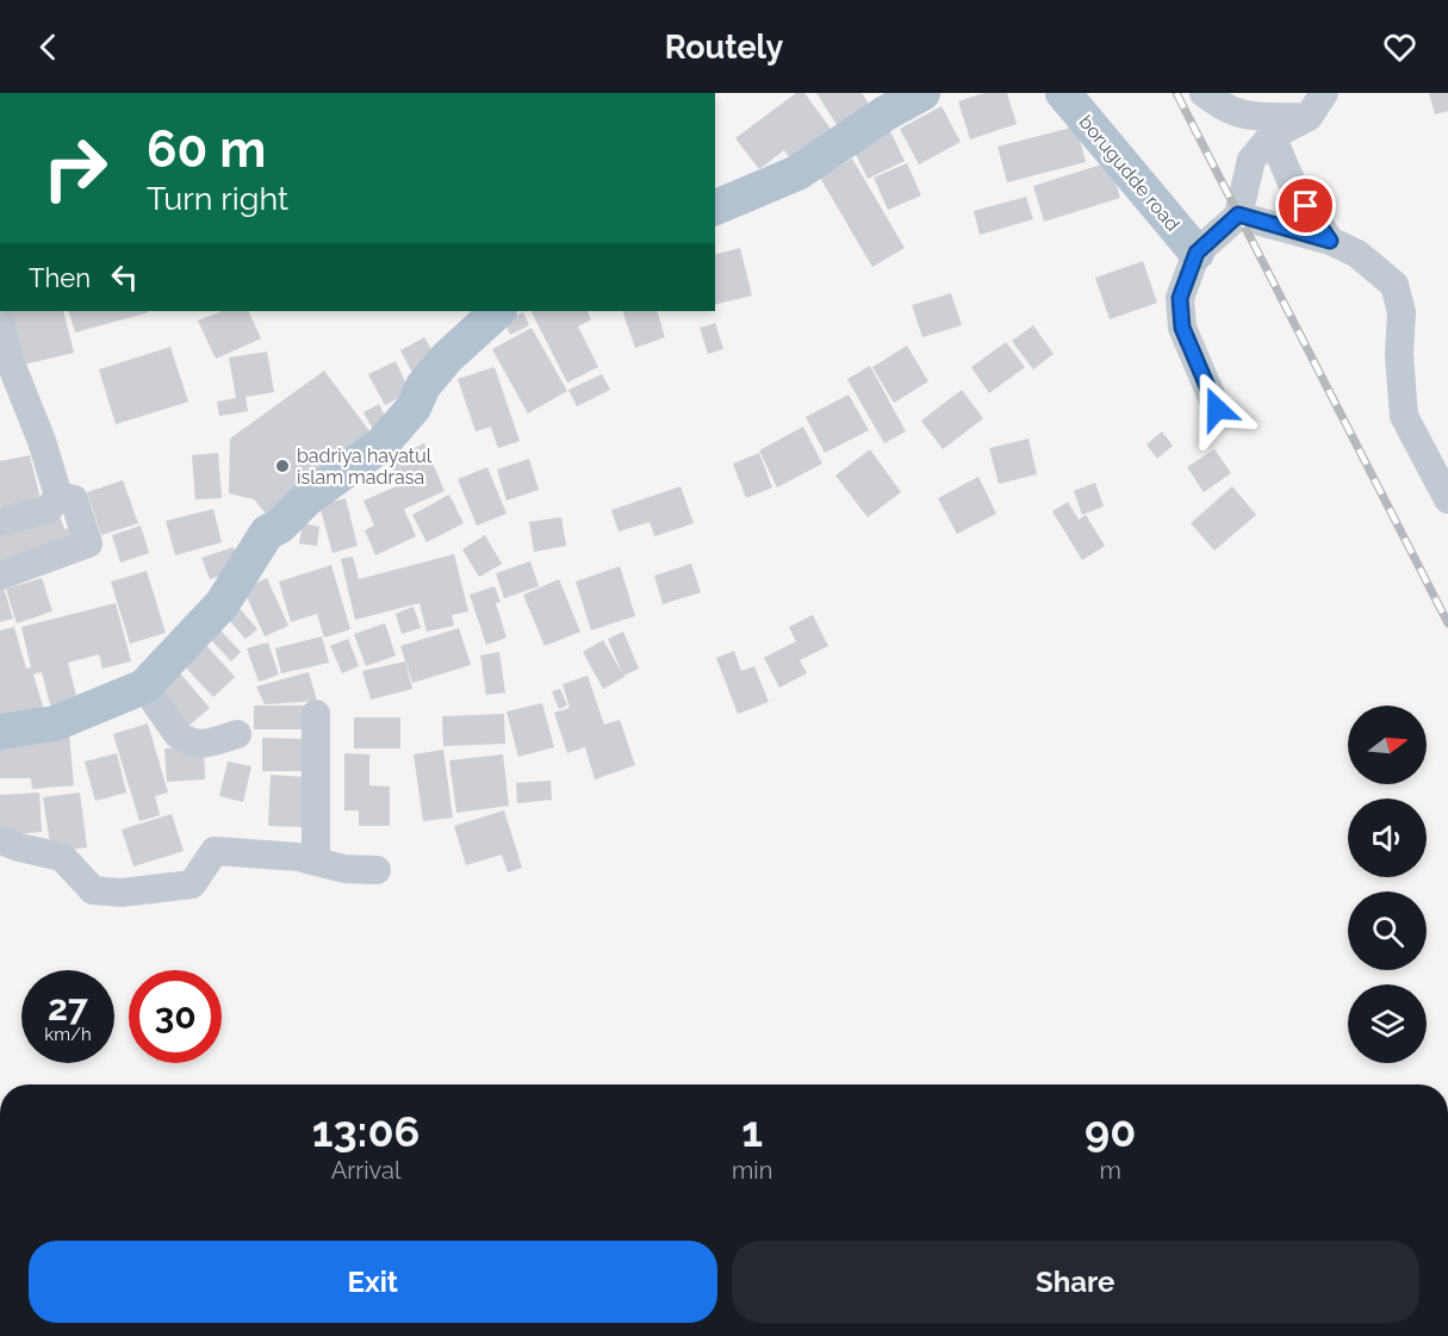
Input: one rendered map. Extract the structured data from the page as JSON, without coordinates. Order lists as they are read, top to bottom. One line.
{"streets":{"main road":["borugudde road"]},"places":["badriya hayatul islam madrasa"],"north":"right","page":{"header":"Routely","turn":["60 m","Turn right"],"then":"Then","speed":"27 km/h","limit":"30","eta":["13:06","Arrival","1","min","90","m"],"buttons":["Exit","Share"]}}
